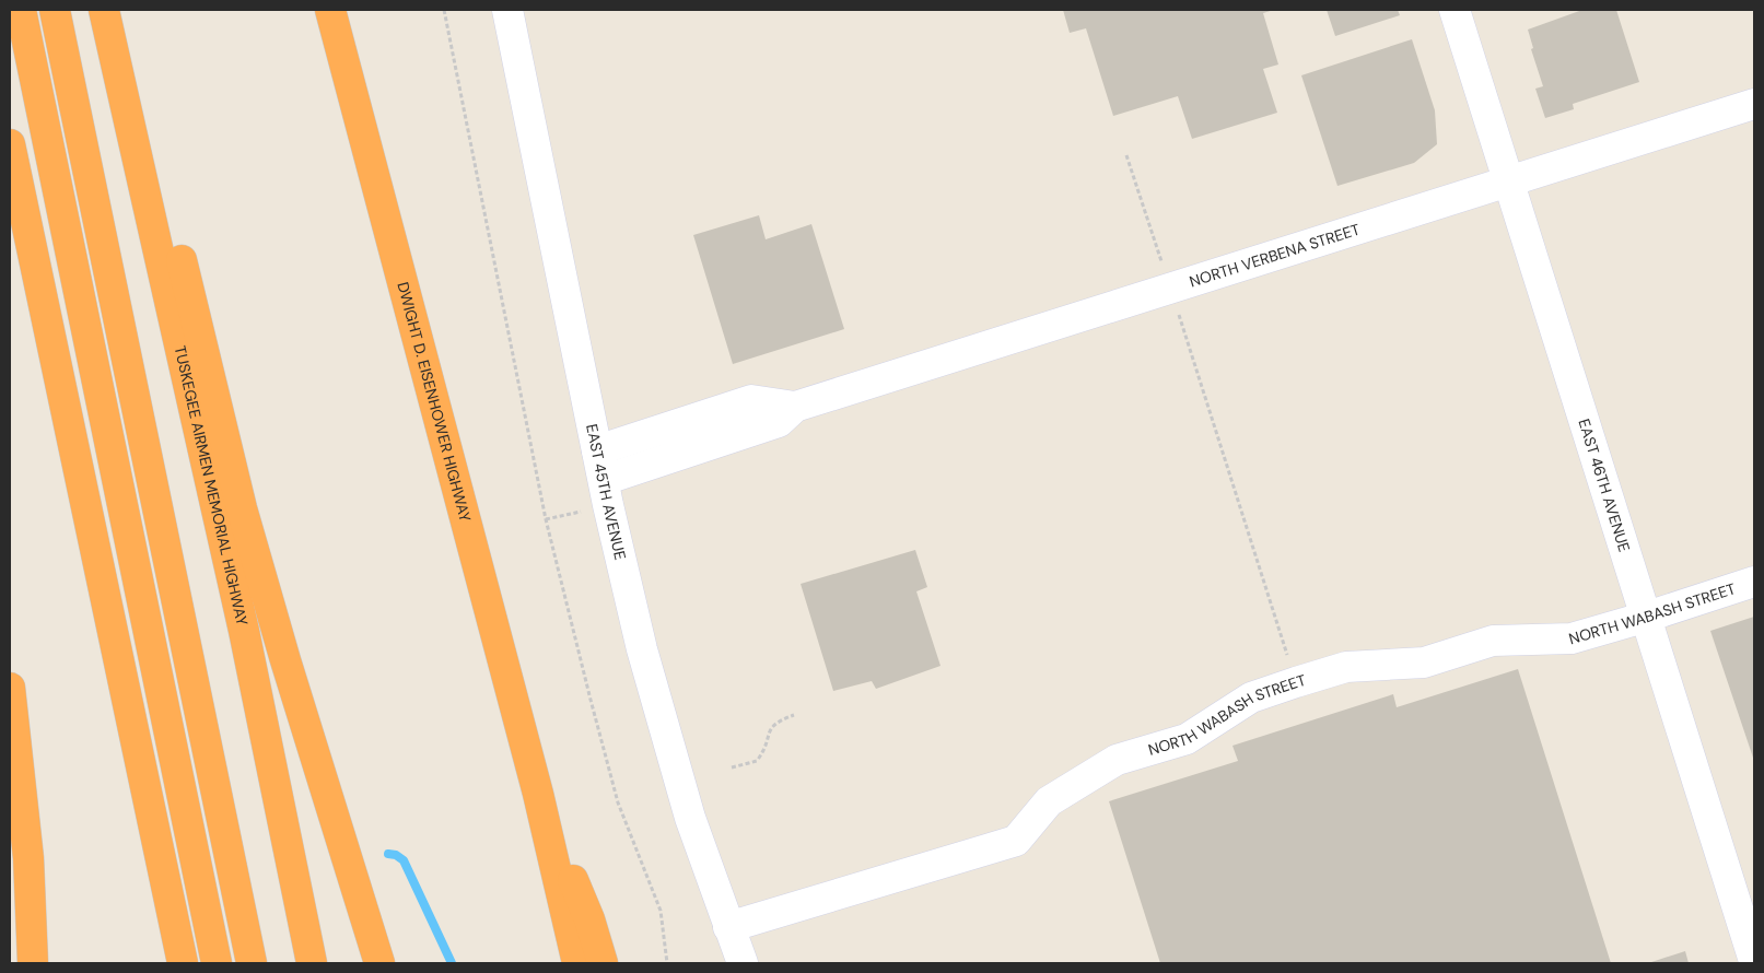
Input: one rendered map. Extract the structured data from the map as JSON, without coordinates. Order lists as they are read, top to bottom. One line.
{"streets":{"highway":["DWIGHT D. EISENHOWER HIGHWAY","TUSKEGEE AIRMEN MEMORIAL HIGHWAY"],"street":["NORTH VERBENA STREET","EAST 46TH AVENUE","EAST 45TH AVENUE","NORTH WABASH STREET"]},"crossings":[["NORTH VERBENA STREET","EAST 46TH AVENUE"],["NORTH VERBENA STREET","EAST 45TH AVENUE"],["EAST 46TH AVENUE","NORTH WABASH STREET"],["EAST 45TH AVENUE","NORTH WABASH STREET"]]}
